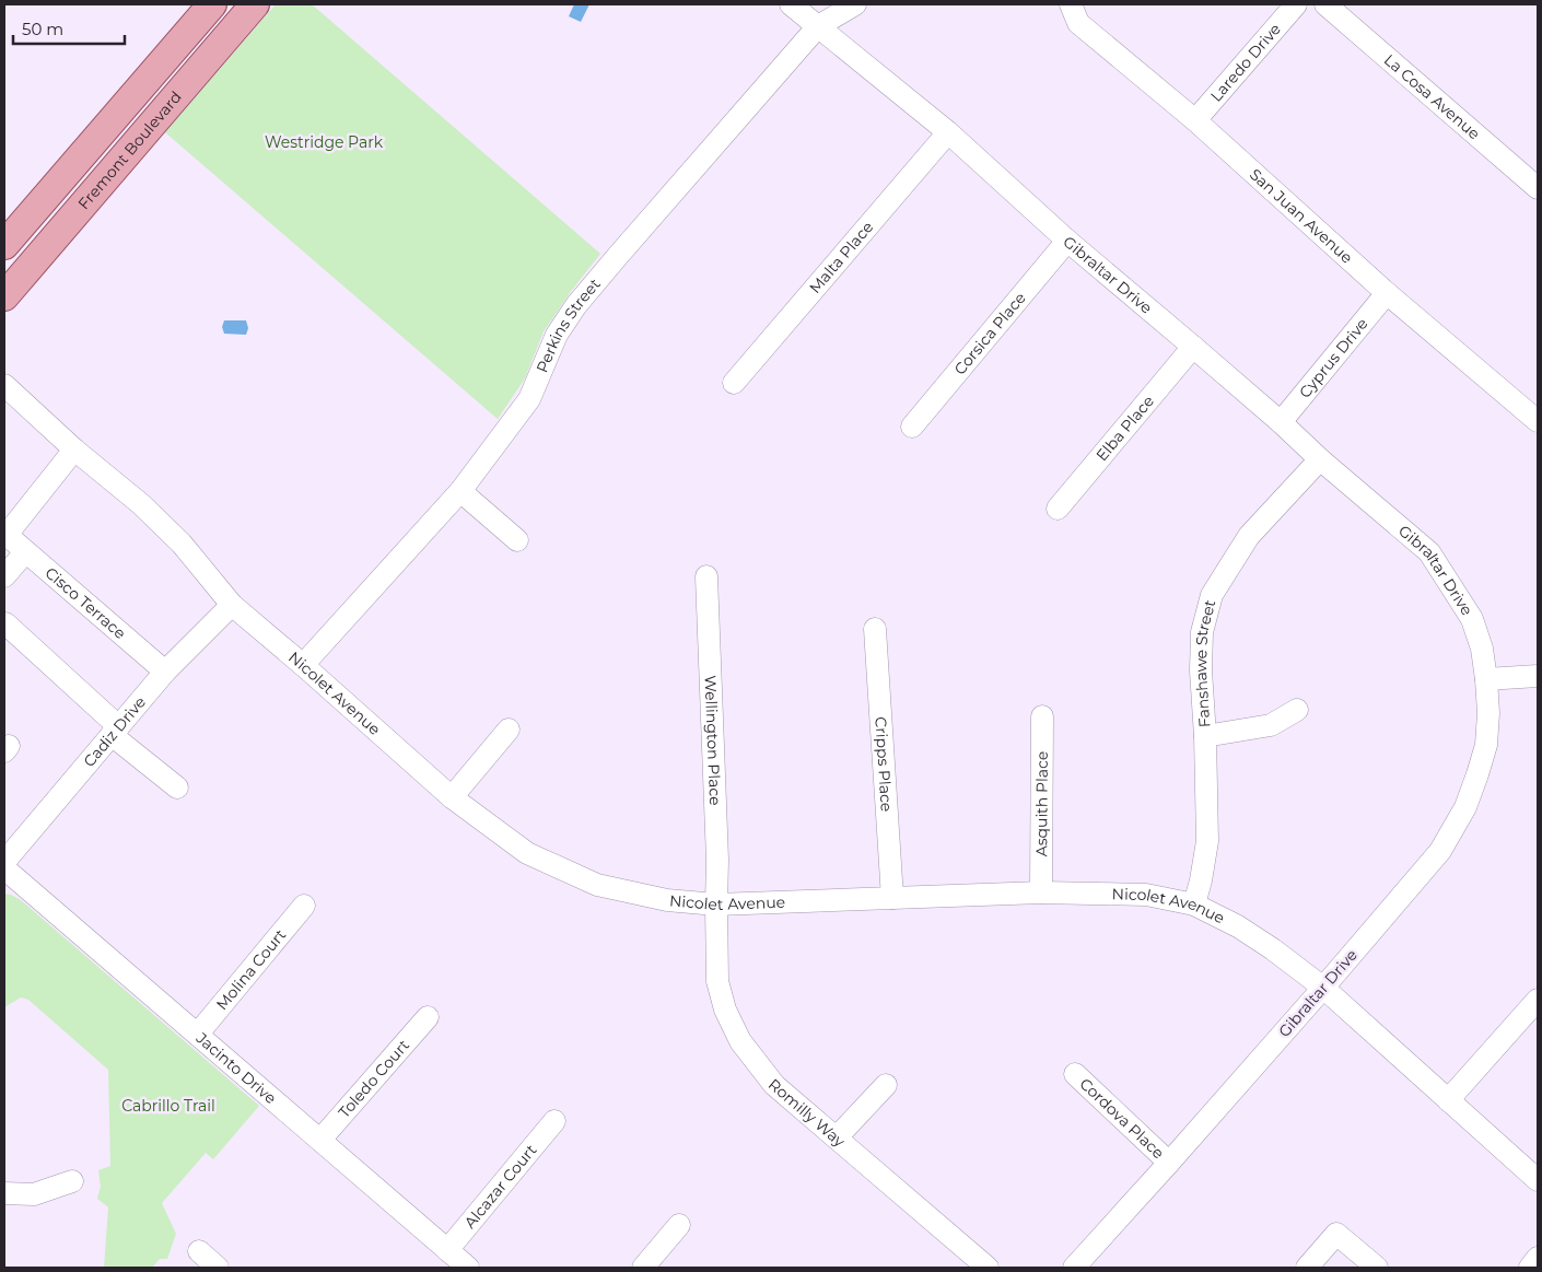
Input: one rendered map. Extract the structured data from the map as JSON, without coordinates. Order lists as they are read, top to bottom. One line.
{"streets":{"main road":["Fremont Boulevard"],"street":["Laredo Drive","La Cosa Avenue","San Juan Avenue","Malta Place","Gibraltar Drive","Perkins Street","Corsica Place","Cyprus Drive","Elba Place","Cisco Terrace","Fanshawe Street","Nicolet Avenue","Cadiz Drive","Wellington Place","Cripps Place","Asquith Place","Molina Court","Jacinto Drive","Toledo Court","Romilly Way","Cordova Place","Alcazar Court"]},"crossings":[["Laredo Drive","San Juan Avenue"],["San Juan Avenue","Cyprus Drive"],["Malta Place","Gibraltar Drive"],["Gibraltar Drive","Perkins Street"],["Gibraltar Drive","Corsica Place"],["Gibraltar Drive","Cyprus Drive"],["Gibraltar Drive","Elba Place"],["Gibraltar Drive","Fanshawe Street"],["Gibraltar Drive","Nicolet Avenue"],["Gibraltar Drive","Cordova Place"],["Perkins Street","Nicolet Avenue"],["Cisco Terrace","Nicolet Avenue"],["Cisco Terrace","Cadiz Drive"],["Fanshawe Street","Nicolet Avenue"],["Nicolet Avenue","Cadiz Drive"],["Nicolet Avenue","Wellington Place"],["Nicolet Avenue","Cripps Place"],["Nicolet Avenue","Asquith Place"],["Nicolet Avenue","Romilly Way"],["Wellington Place","Romilly Way"],["Molina Court","Jacinto Drive"],["Jacinto Drive","Toledo Court"],["Jacinto Drive","Alcazar Court"]],"parks":["Westridge Park","Cabrillo Trail"],"scale_bar":"50 m"}
